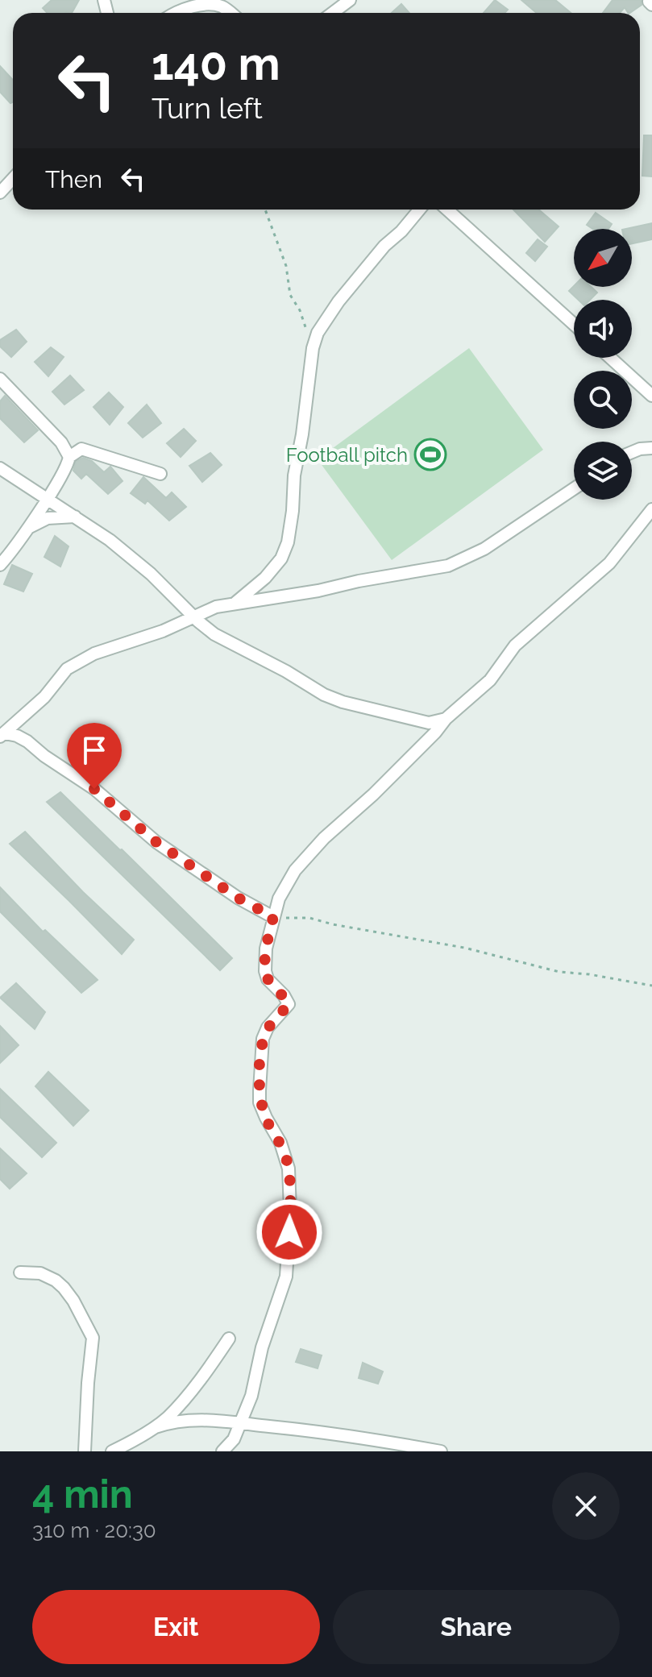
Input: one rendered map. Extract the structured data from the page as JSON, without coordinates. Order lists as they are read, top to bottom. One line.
{"places":{"sports":["Football pitch"]},"north":"bottom left","page":{"turn":["140 m","Turn left"],"then":"Then","heading":["4 min","310 m · 20:30"],"buttons":["Exit","Share"]}}
